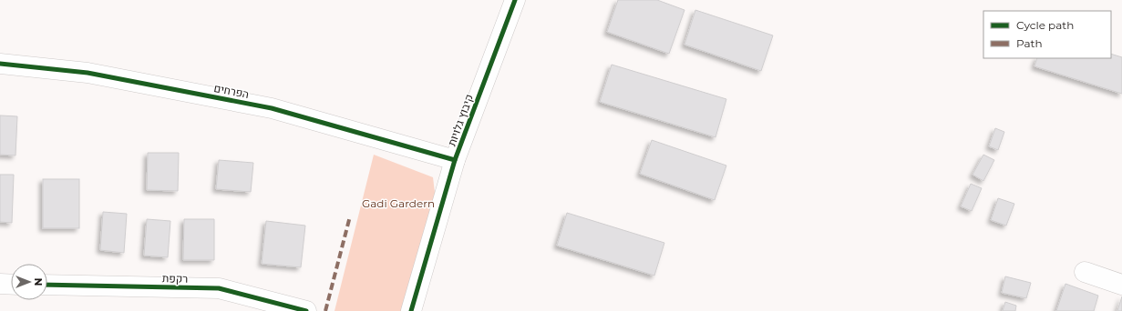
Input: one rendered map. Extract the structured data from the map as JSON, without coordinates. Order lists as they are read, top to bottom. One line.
{"streets":{"street":["הפרחים","קיבוץ גלויות","רקפת"]},"crossings":[["הפרחים","קיבוץ גלויות"]],"parks":["Gadi Gardern"],"legend":["Cycle path","Path"],"north":"right"}
